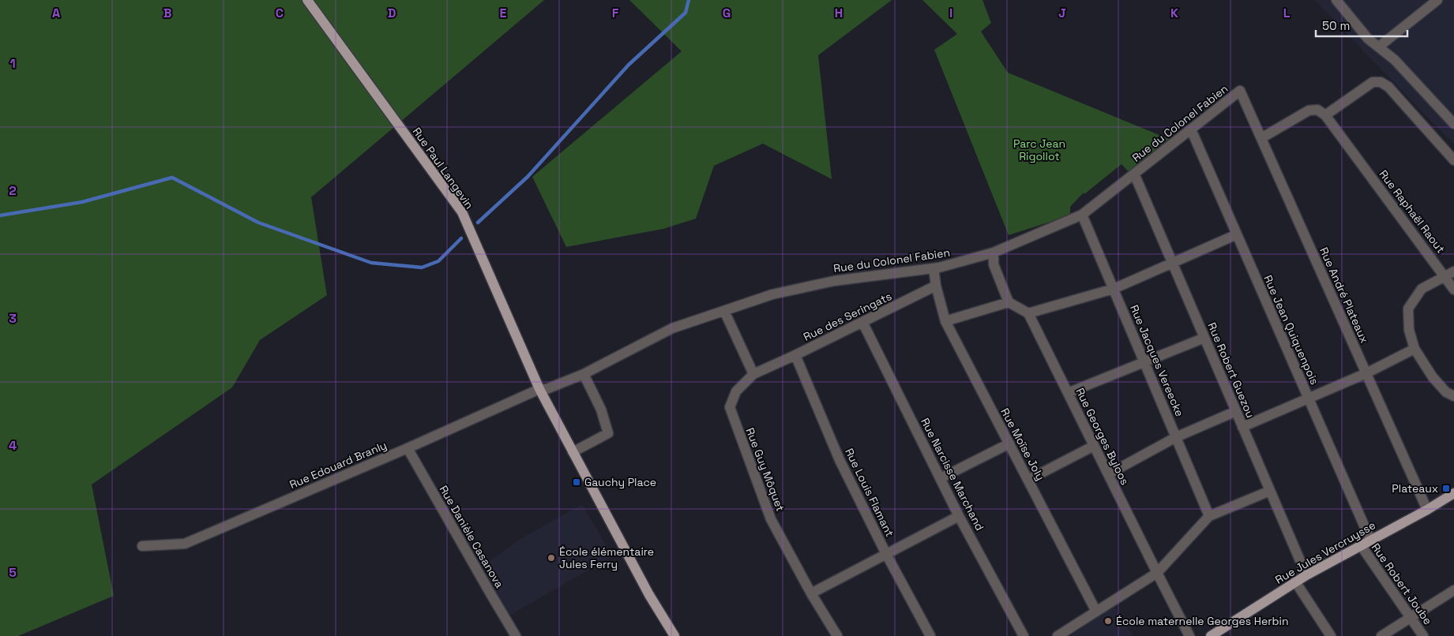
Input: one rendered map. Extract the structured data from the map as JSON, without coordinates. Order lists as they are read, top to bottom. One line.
{"streets":{"main road":["Rue Paul Langevin","Rue Jules Vercruysse"],"street":["Rue du Colonel Fabien","Rue Raphaël Raout","Rue André Plateaux","Rue des Seringats","Rue Jean Quiquenpois","Rue Jacques Vereecke","Rue Robert Guezou","Rue Georges Byloos","Rue Moïse Joly","Rue Edouard Branly","Rue Guy Môquet","Rue Narcisse Marchand","Rue Louis Flamant","Rue Danièle Casanova","Rue Robert Joube"]},"crossings":[["Rue du Colonel Fabien","Rue Paul Langevin"],["Rue du Colonel Fabien","Rue André Plateaux"],["Rue du Colonel Fabien","Rue Jean Quiquenpois"],["Rue du Colonel Fabien","Rue Jacques Vereecke"],["Rue du Colonel Fabien","Rue Robert Guezou"],["Rue du Colonel Fabien","Rue Edouard Branly"],["Rue Paul Langevin","Rue Edouard Branly"],["Rue André Plateaux","Rue Jules Vercruysse"],["Rue des Seringats","Rue Moïse Joly"],["Rue des Seringats","Rue Guy Môquet"],["Rue des Seringats","Rue Narcisse Marchand"],["Rue des Seringats","Rue Louis Flamant"],["Rue Jean Quiquenpois","Rue Jules Vercruysse"],["Rue Robert Guezou","Rue Jules Vercruysse"],["Rue Edouard Branly","Rue Danièle Casanova"],["Rue Jules Vercruysse","Rue Robert Joube"]],"parks":["Parc Jean Rigollot"],"places":{"transit":["Gauchy Place","Plateaux"],"other":["École élémentaire Jules Ferry","École maternelle Georges Herbin"]},"scale_bar":"50 m","grid":{"columns":["A","B","C","D","E","F","G","H","I","J","K","L"],"rows":["1","2","3","4","5"]}}
